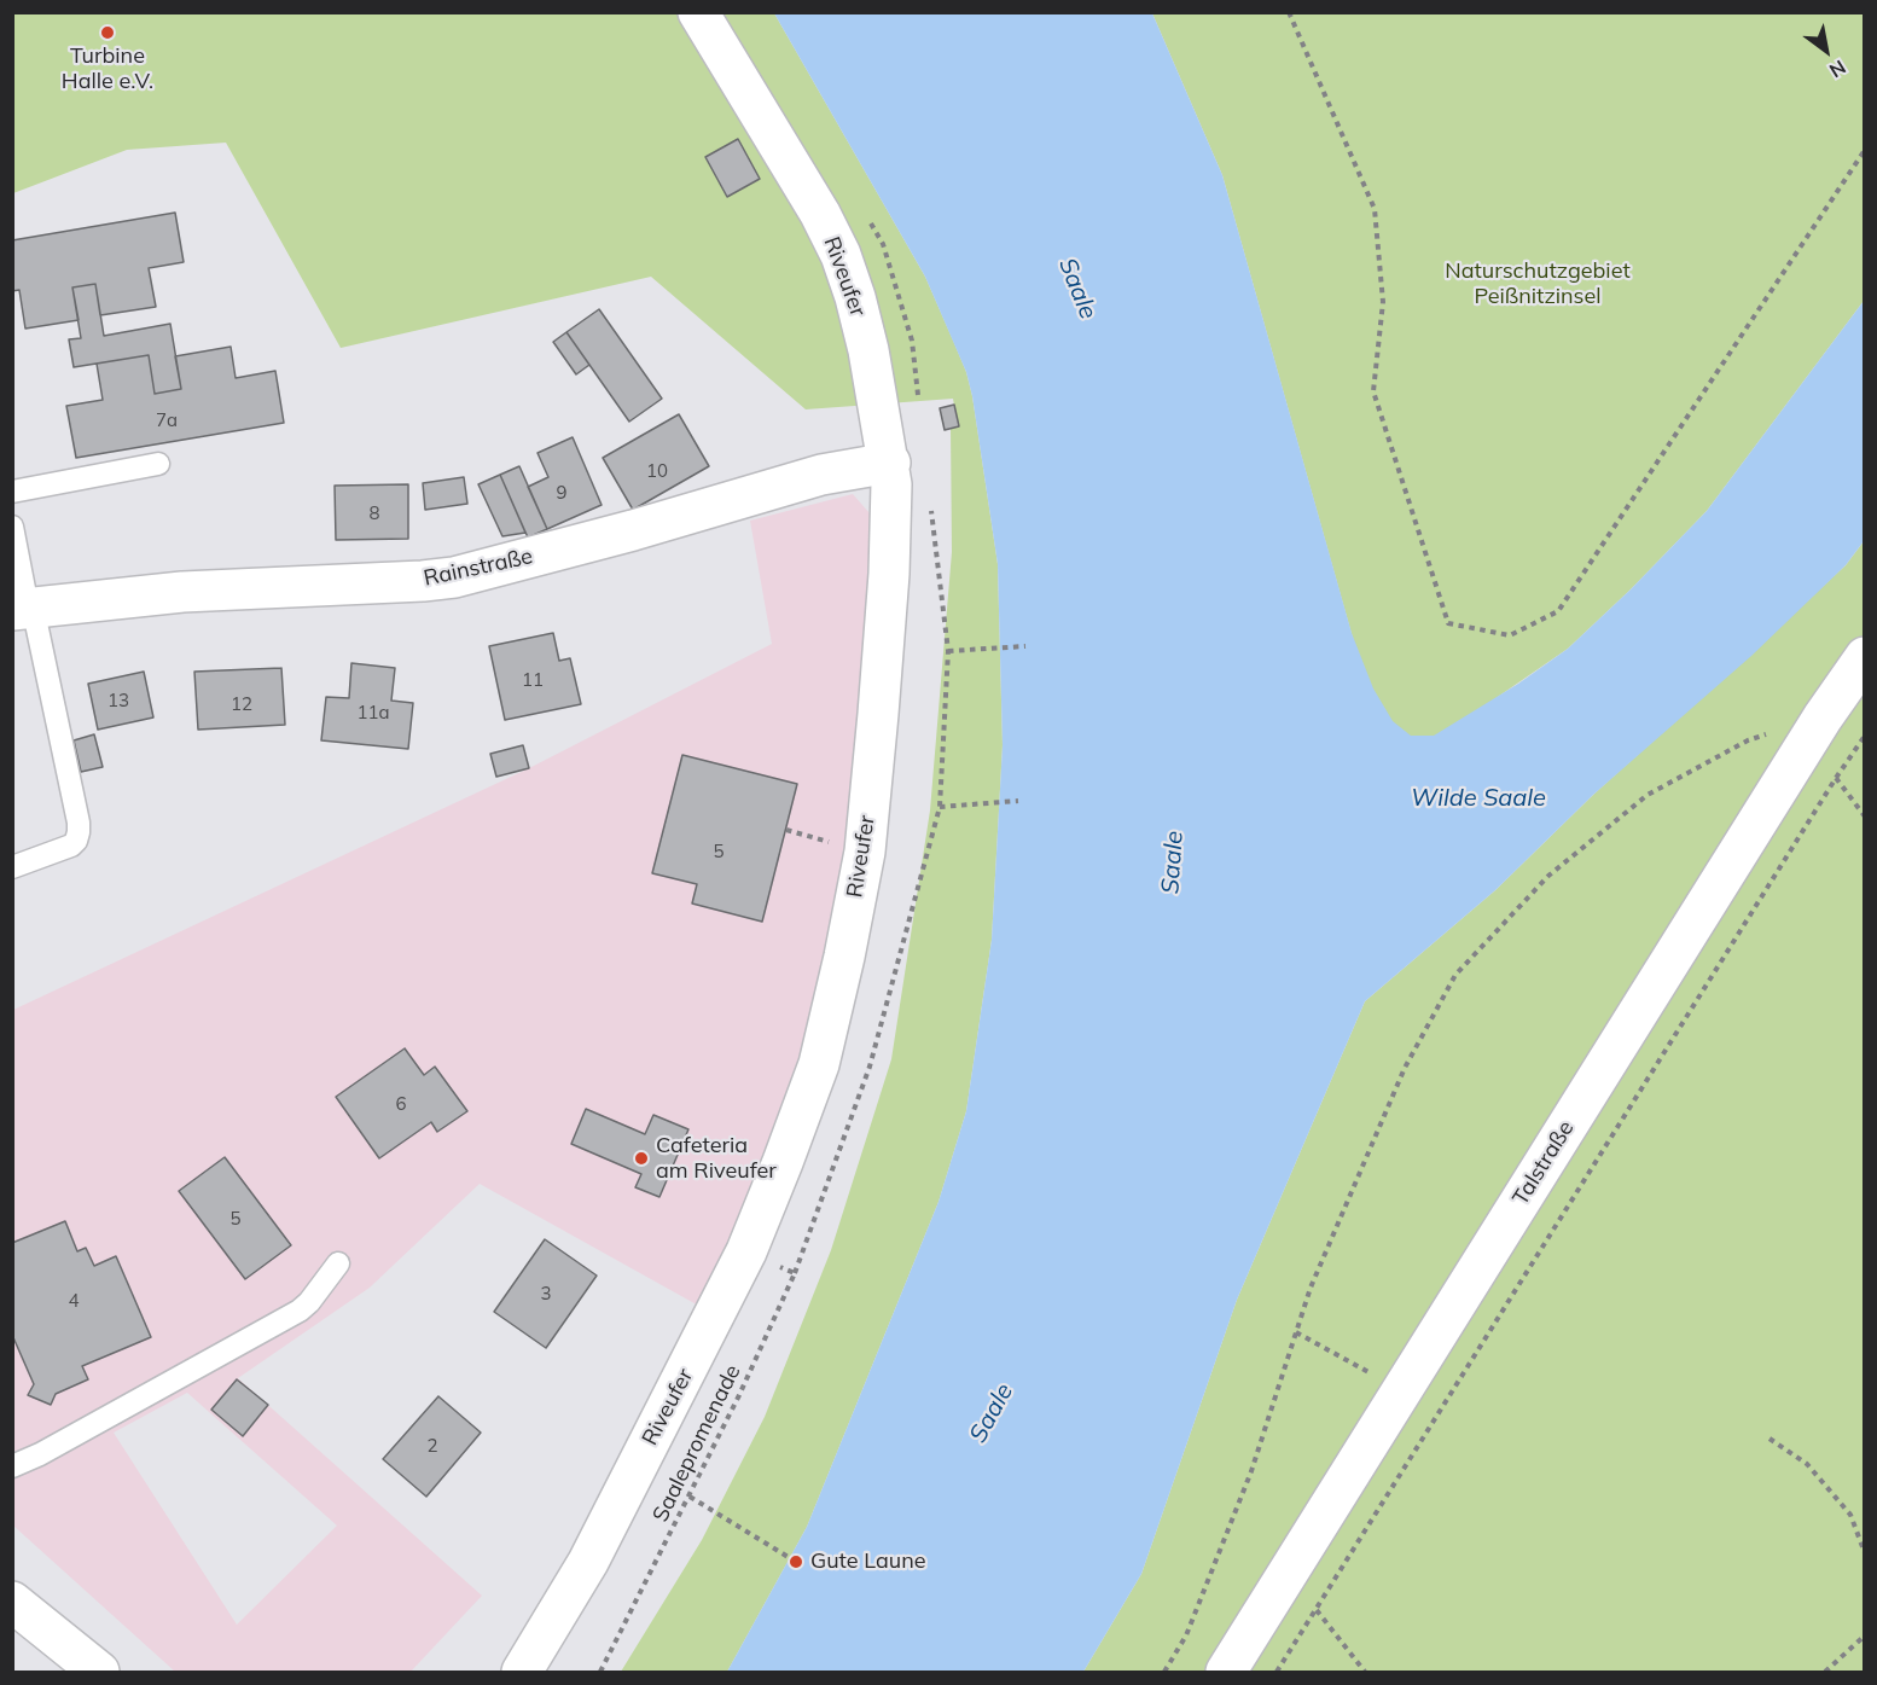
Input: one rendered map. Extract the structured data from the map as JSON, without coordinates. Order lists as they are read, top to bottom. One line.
{"streets":{"street":["Riveufer","Rainstraße","Talstraße"],"path":["Saalepromenade"]},"crossings":[["Riveufer","Rainstraße"],["Riveufer","Saalepromenade"]],"water":["Saale","Wilde Saale"],"parks":["Naturschutzgebiet Peißnitzinsel"],"places":["Turbine Halle e.V.","Cafeteria am Riveufer","Gute Laune"],"house_numbers":["7a","10","9","8","11","13","12","11a","5","6","5","3","4","2"],"north":"bottom right"}
